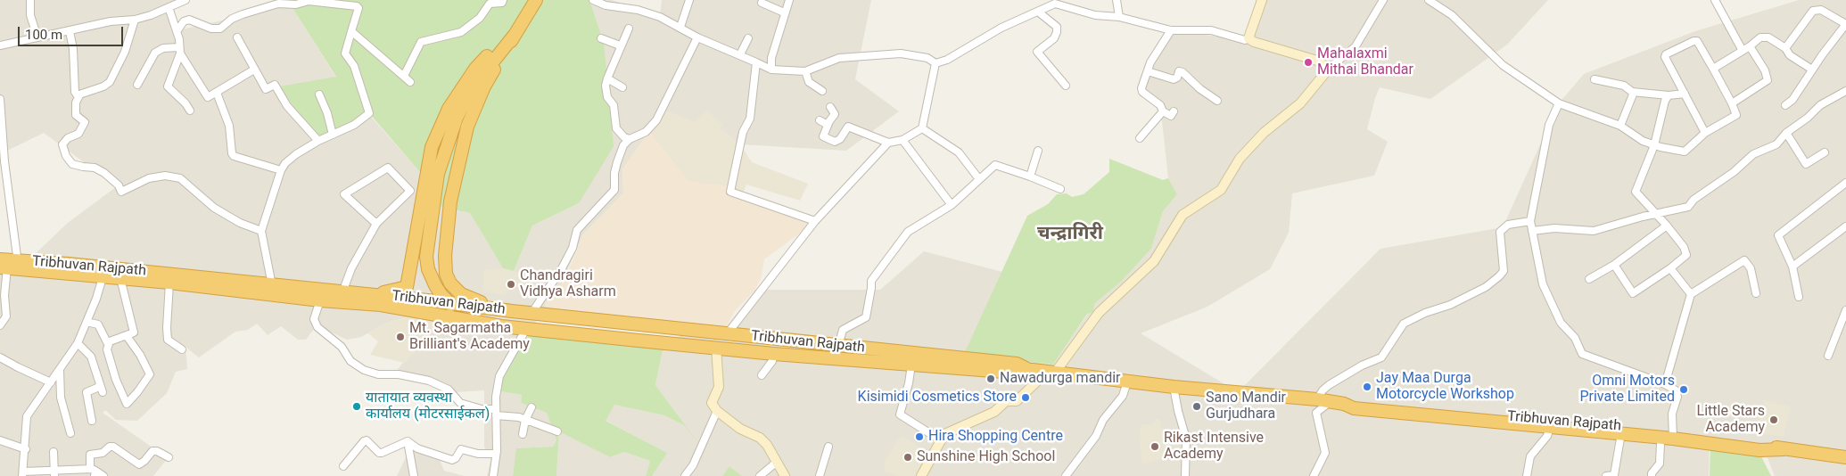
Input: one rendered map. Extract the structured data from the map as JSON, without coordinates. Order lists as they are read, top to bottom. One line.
{"streets":{"highway":["Tribhuvan Rajpath"]},"districts":["चन्द्रागिरी"],"places":["Mahalaxmi Mithai Bhandar","Chandragiri Vidhya Asharm","Mt. Sagarmatha Brilliant's Academy","Nawadurga mandir","Jay Maa Durga Motorcycle Workshop","Omni Motors Private Limited","Kisimidi Cosmetics Store","यातायात व्यवस्था कार्यालय (मोटरसाईकल)","Sano Mandir Gurjudhara","Little Stars Academy","Hira Shopping Centre","Rikast Intensive Academy","Sunshine High School"],"scale_bar":"100 m"}
